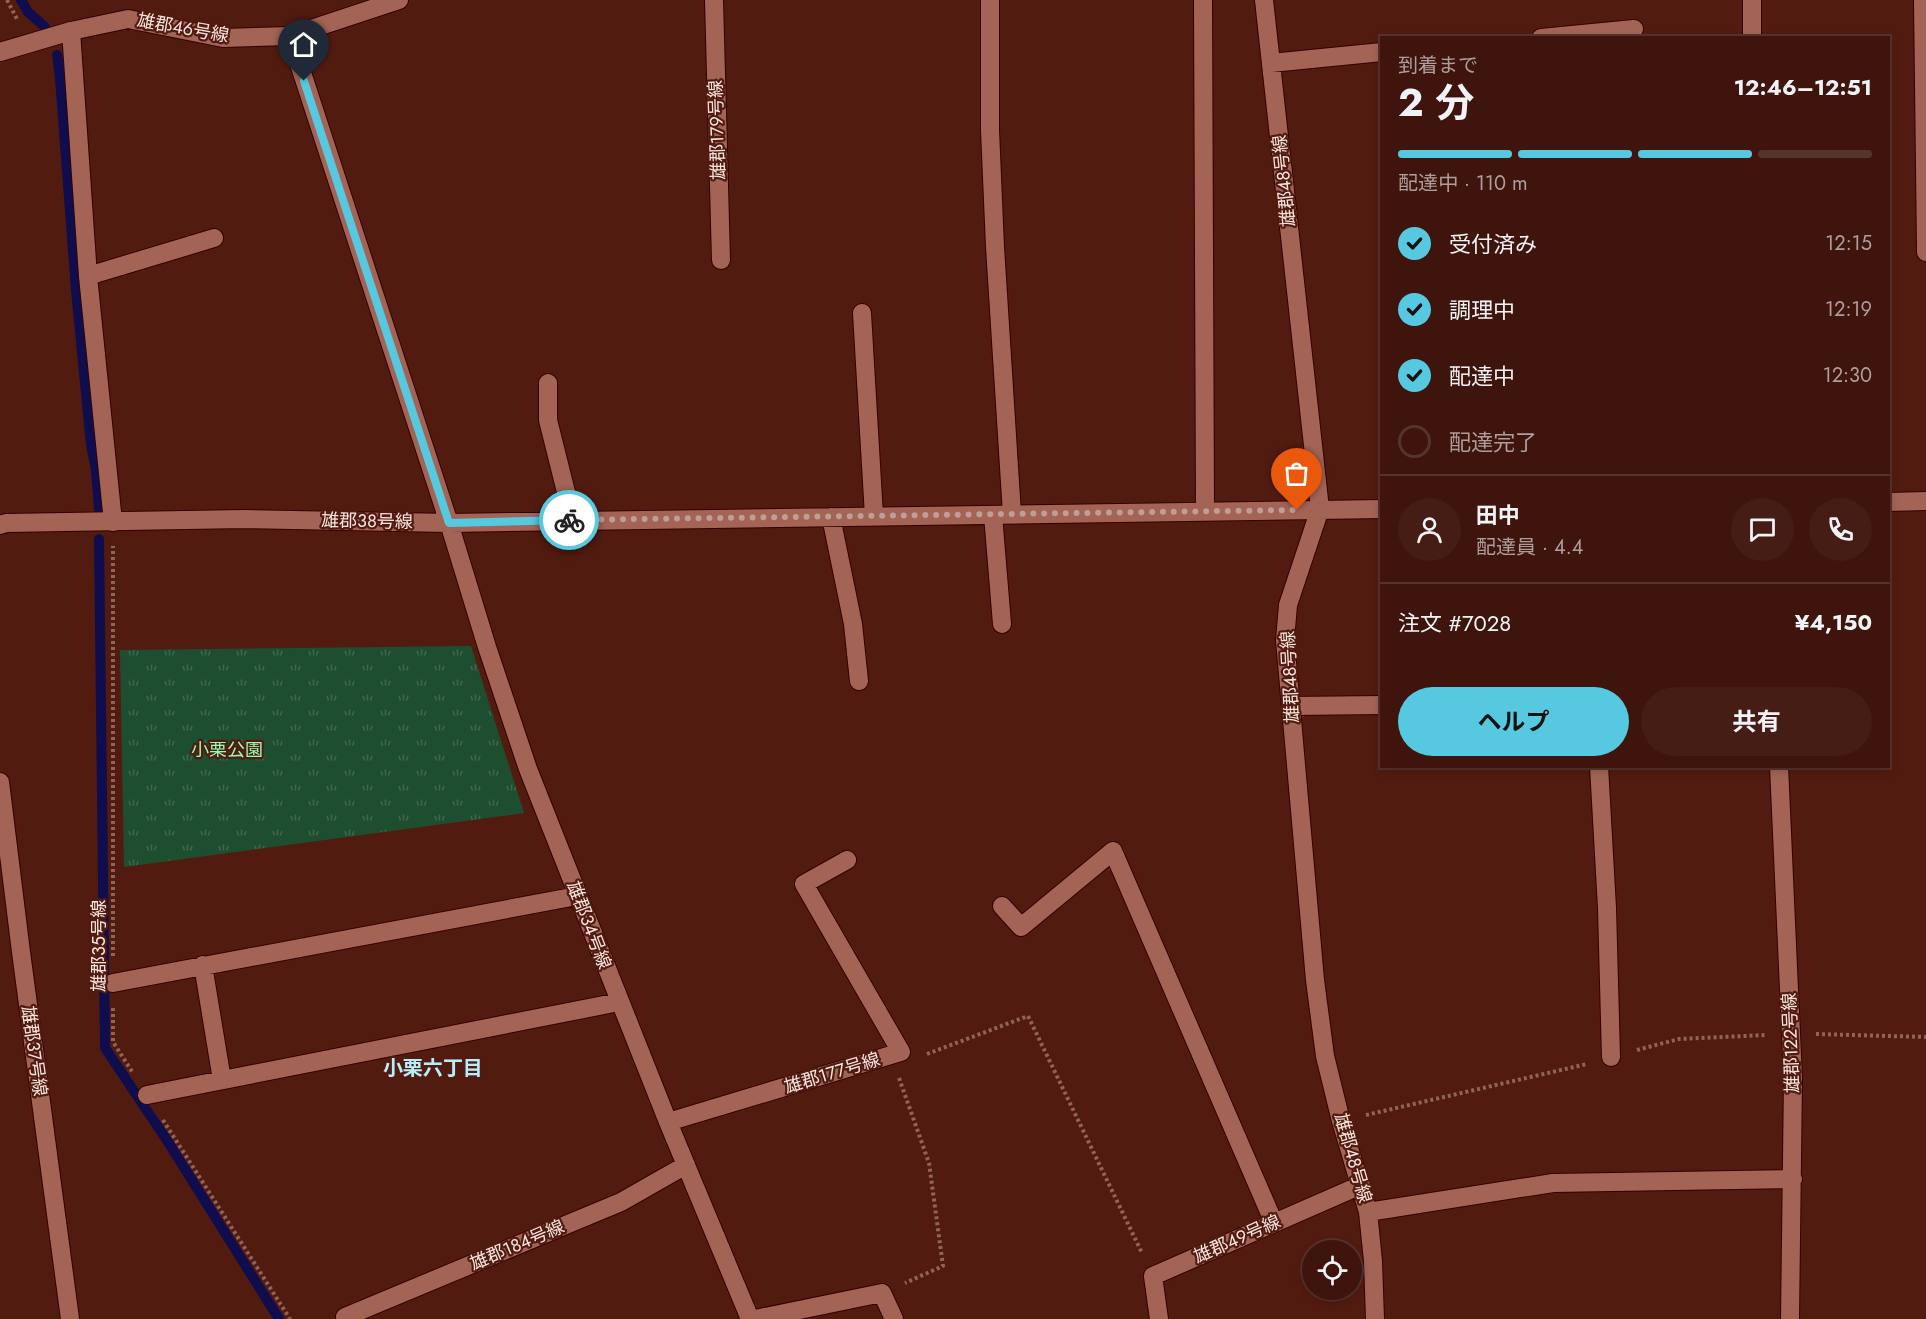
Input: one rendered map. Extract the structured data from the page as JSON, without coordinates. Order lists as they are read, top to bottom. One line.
{"streets":{"street":["雄郡46号線","雄郡179号線","雄郡48号線","雄郡38号線","雄郡34号線","雄郡122号線","雄郡37号線","雄郡177号線","雄郡49号線","雄郡184号線"],"path":["雄郡35号線"]},"crossings":[["雄郡48号線","雄郡38号線"],["雄郡48号線","雄郡49号線"],["雄郡38号線","雄郡34号線"],["雄郡38号線","雄郡35号線"],["雄郡34号線","雄郡177号線"],["雄郡34号線","雄郡184号線"]],"districts":["小栗六丁目"],"parks":["小栗公園"],"page":{"heading":["2 分","到着まで","12:46–12:51"],"panel":["田中","配達員 · 4.4","注文 #7028","¥4,150"],"bar":"配達中 · 110 m","list":[["受付済み","12:15"],["調理中","12:19"],["配達中","12:30"],"配達完了"],"buttons":["ヘルプ","共有"]}}
